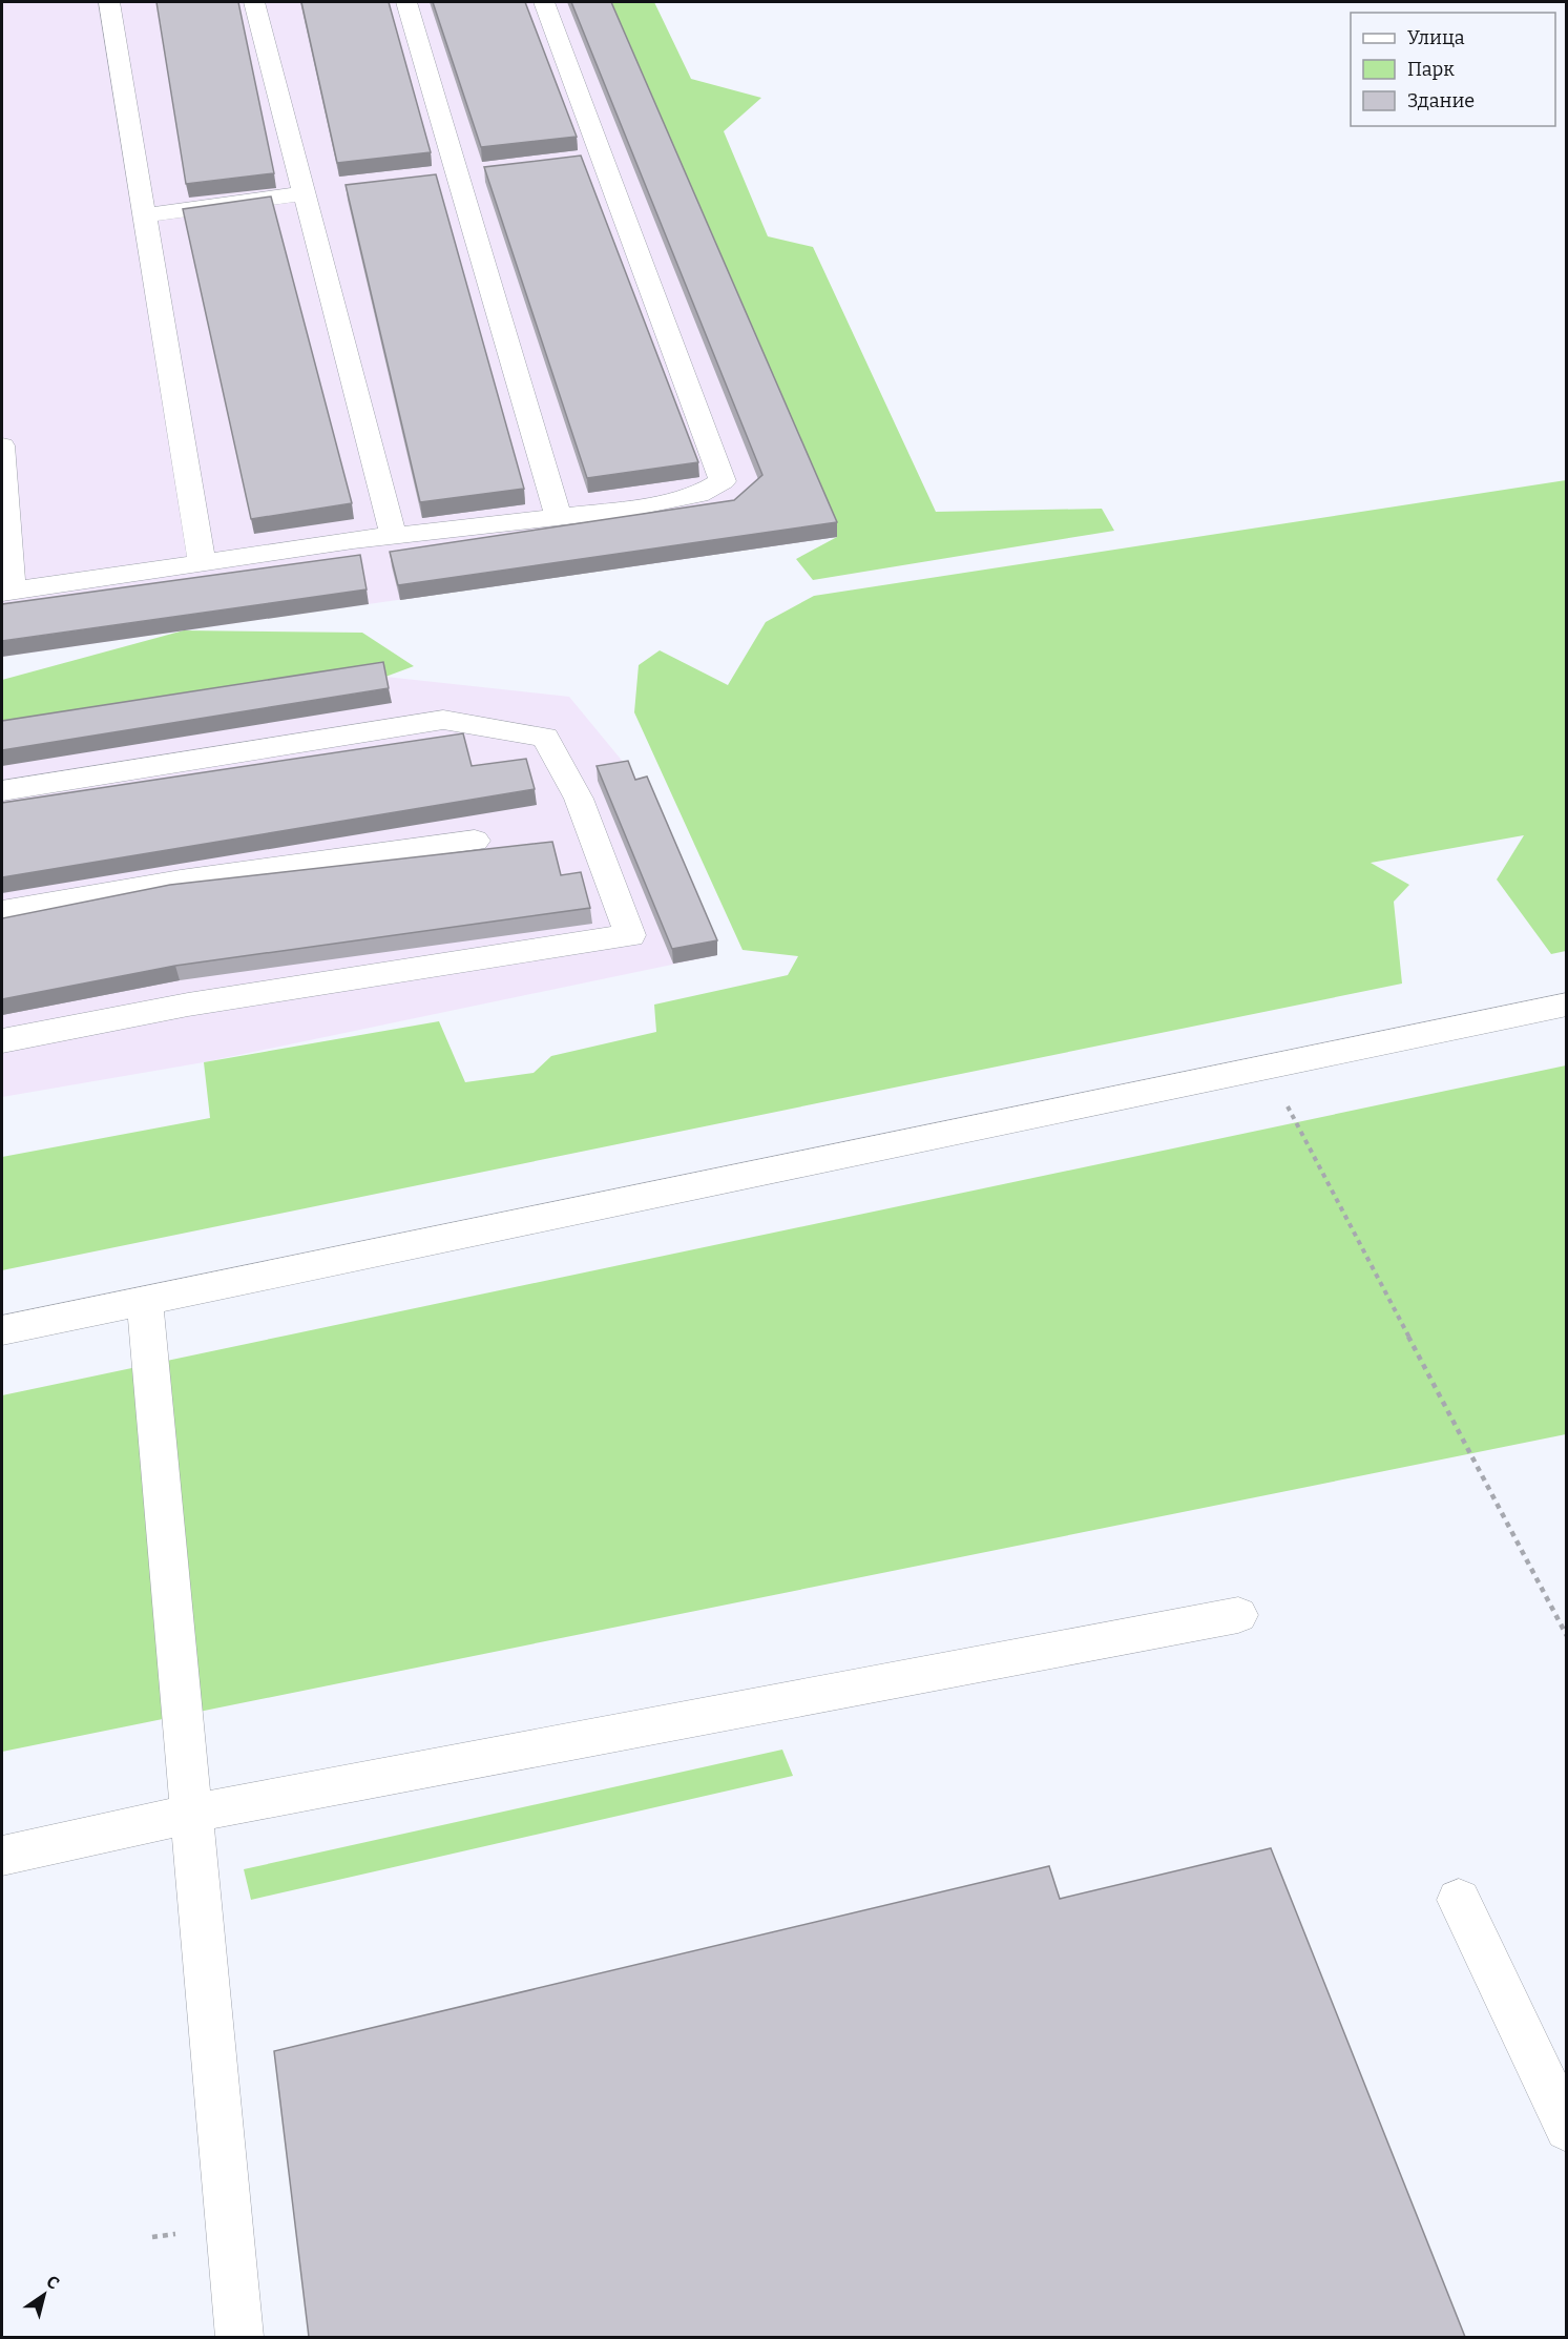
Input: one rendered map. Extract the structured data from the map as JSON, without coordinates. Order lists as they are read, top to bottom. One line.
{"legend":["Улица","Парк","Здание"],"north":"top right"}
